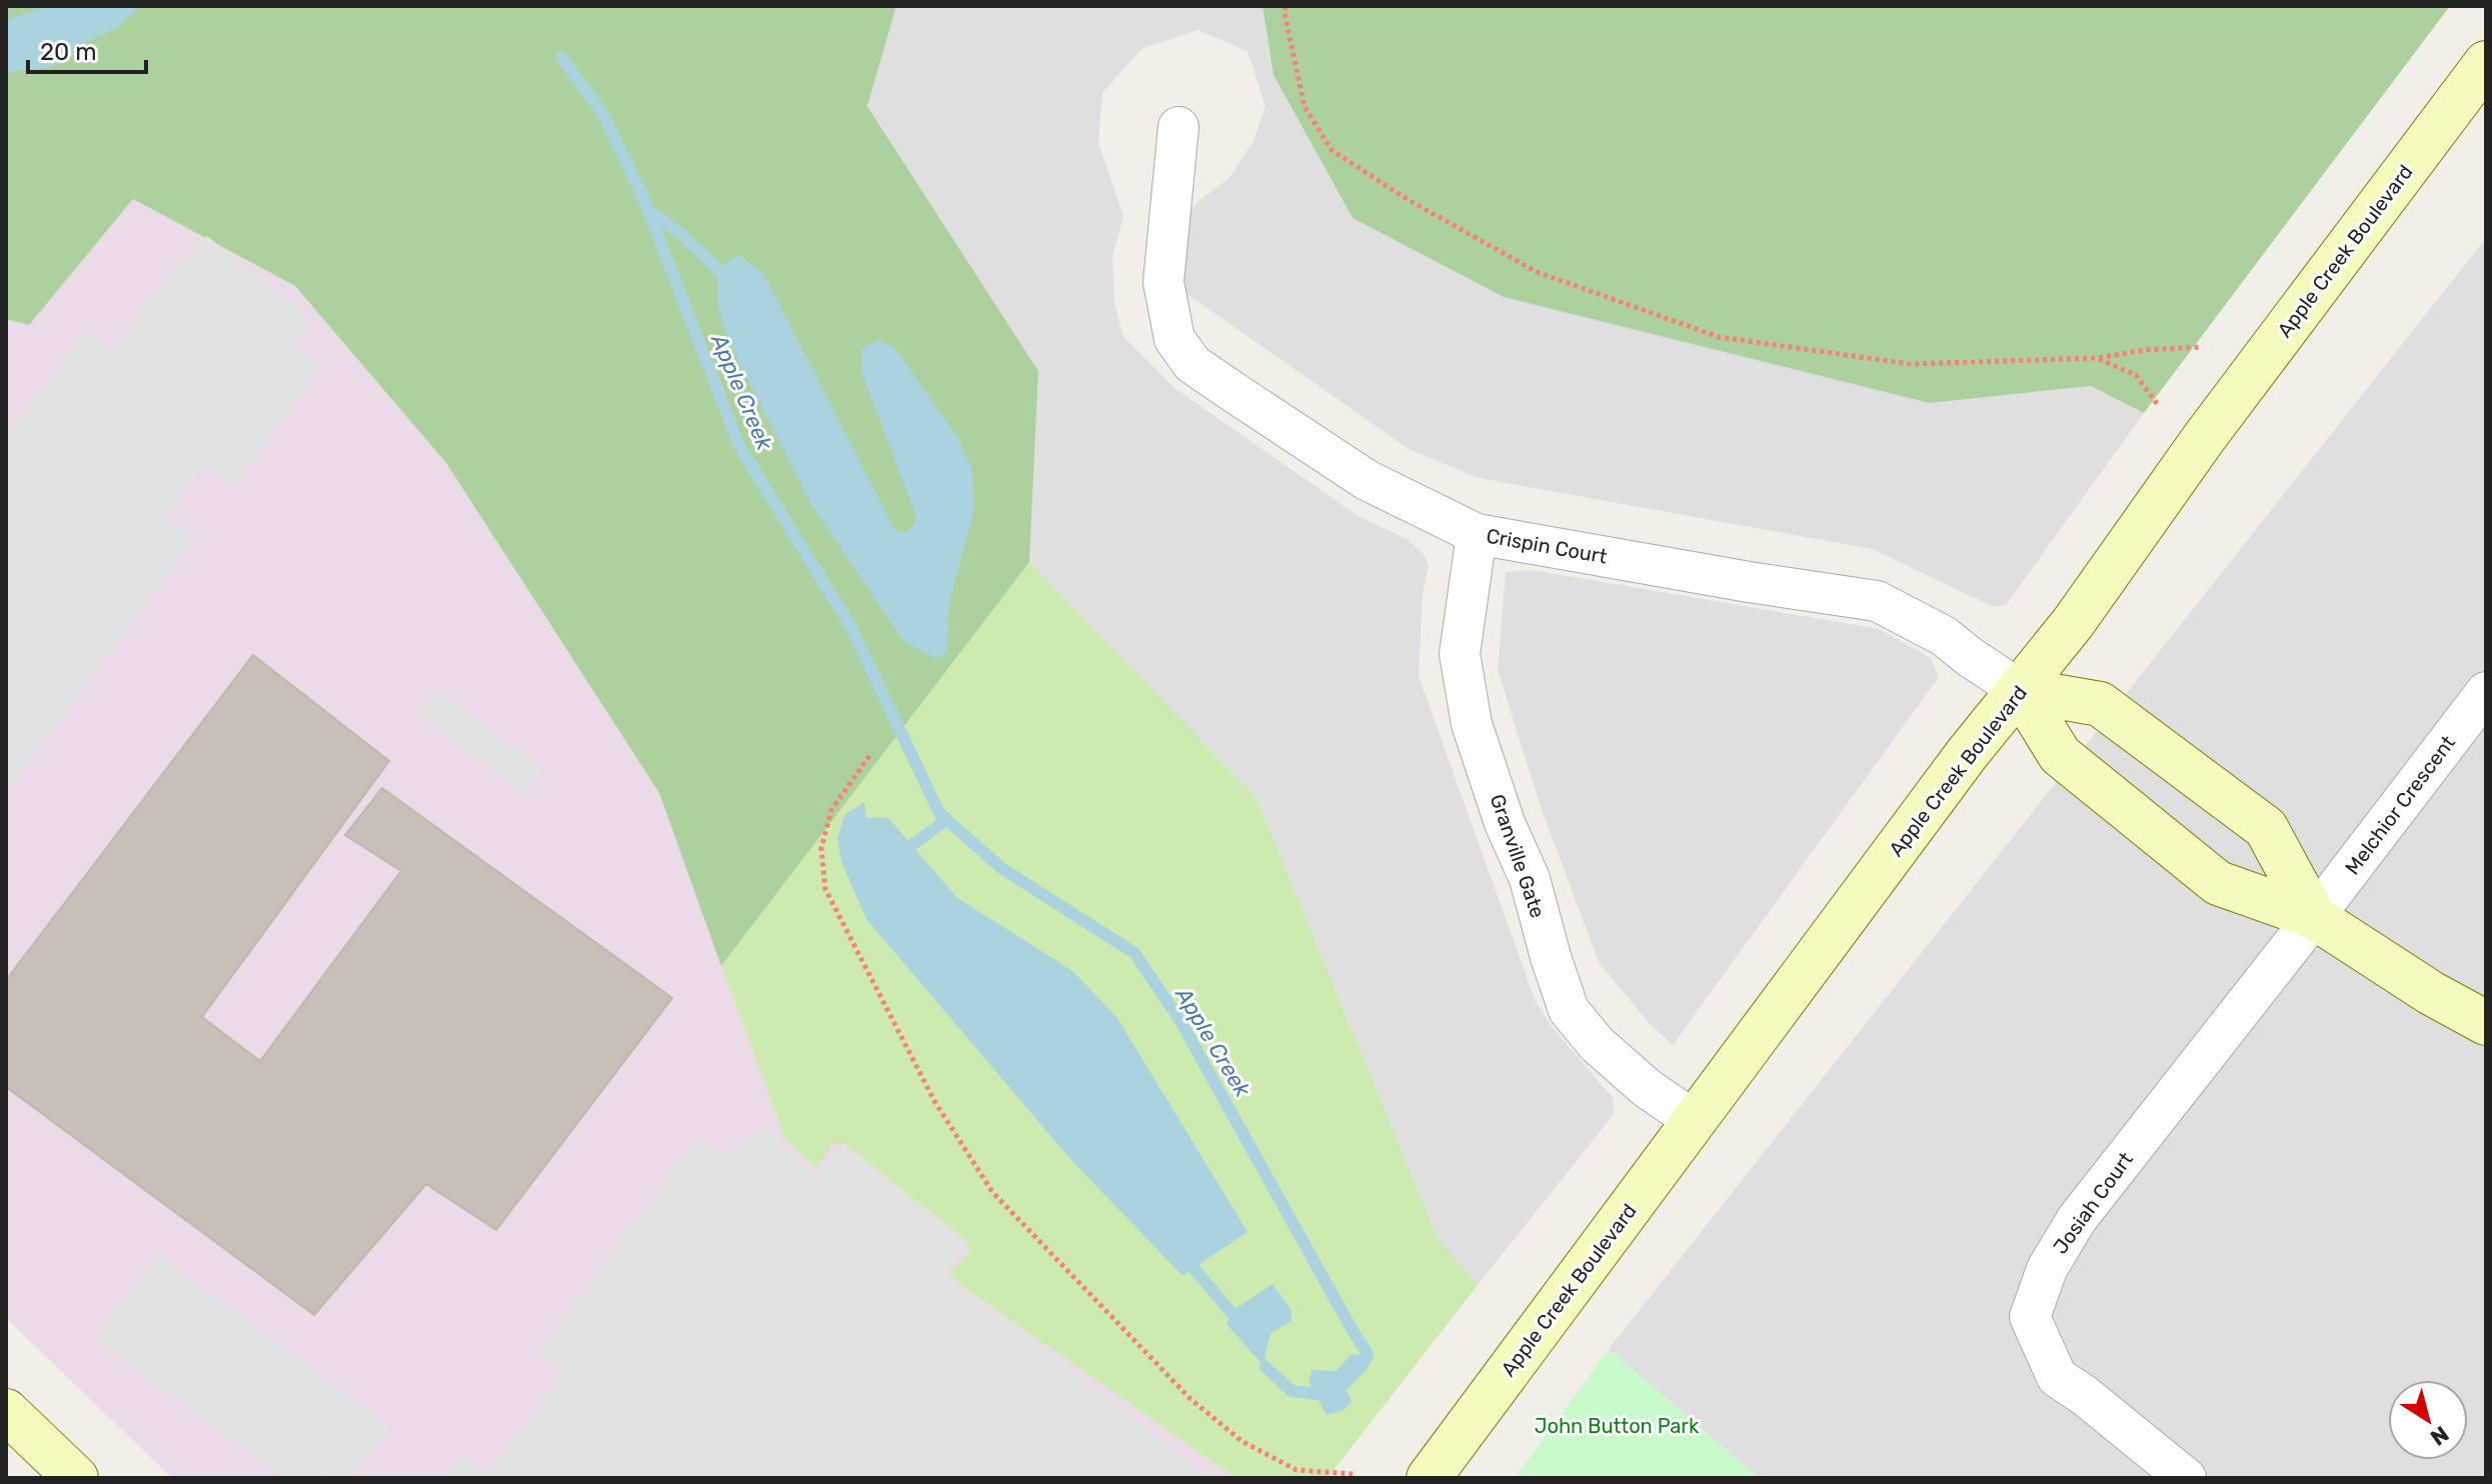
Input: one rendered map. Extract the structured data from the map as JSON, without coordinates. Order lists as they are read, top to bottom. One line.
{"streets":{"main road":["Apple Creek Boulevard"],"street":["Crispin Court","Melchior Crescent","Granville Gate","Josiah Court"]},"crossings":[["Apple Creek Boulevard","Crispin Court"],["Apple Creek Boulevard","Granville Gate"],["Crispin Court","Granville Gate"],["Melchior Crescent","Josiah Court"]],"water":["Apple Creek"],"parks":["John Button Park"],"scale_bar":"20 m","north":"bottom right"}
